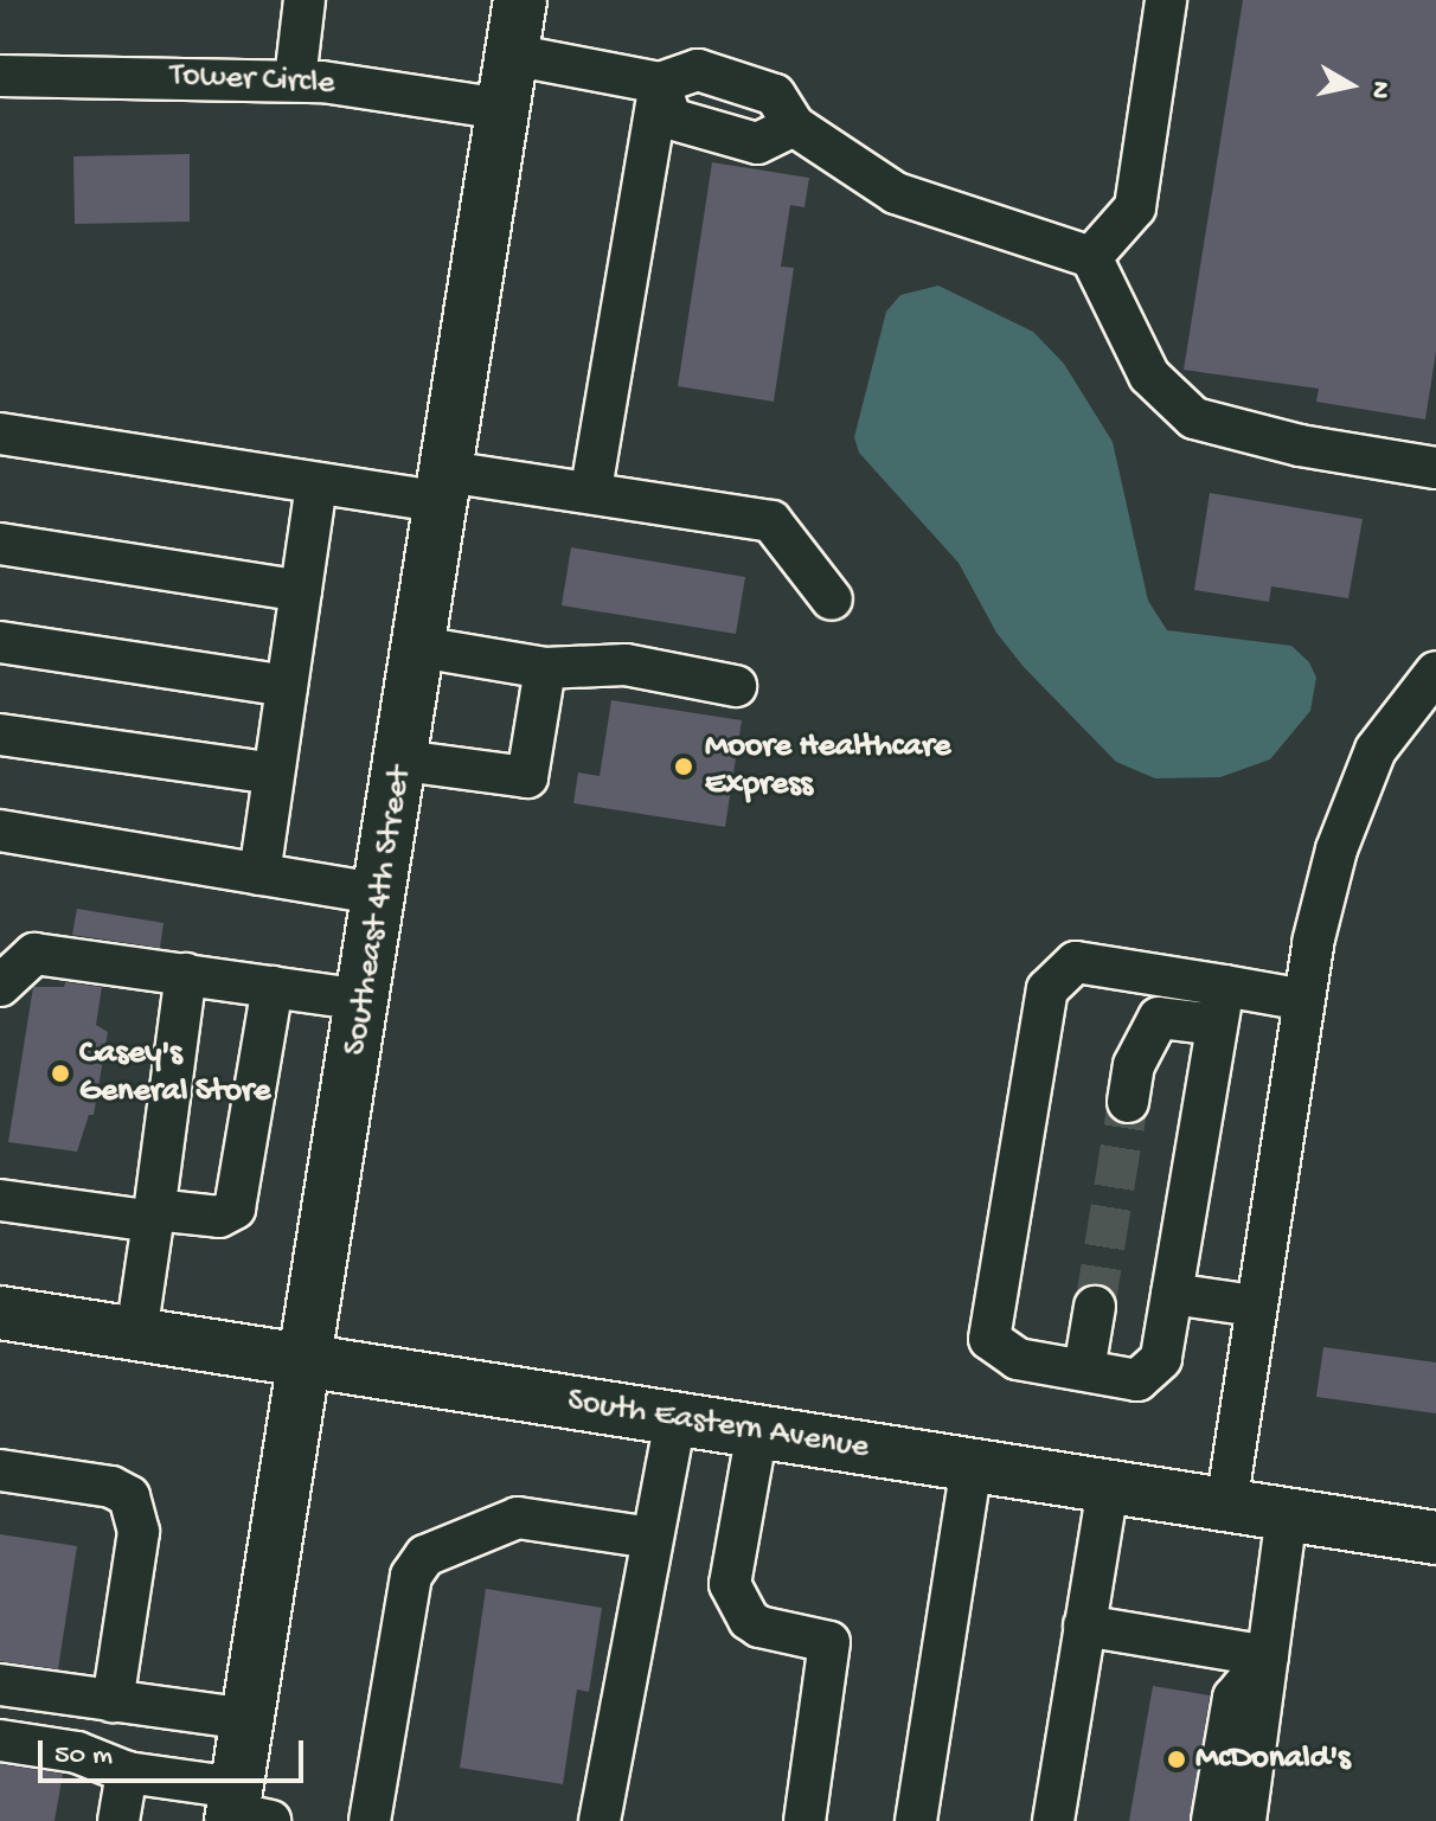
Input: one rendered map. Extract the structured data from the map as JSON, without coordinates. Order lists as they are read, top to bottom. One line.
{"streets":{"main road":["Southeast 4th Street","South Eastern Avenue"],"street":["Tower Circle"]},"crossings":[["Tower Circle","Southeast 4th Street"],["Southeast 4th Street","South Eastern Avenue"]],"places":["Moore Healthcare Express","Casey's General Store","McDonald's"],"scale_bar":"50 m","north":"right"}
